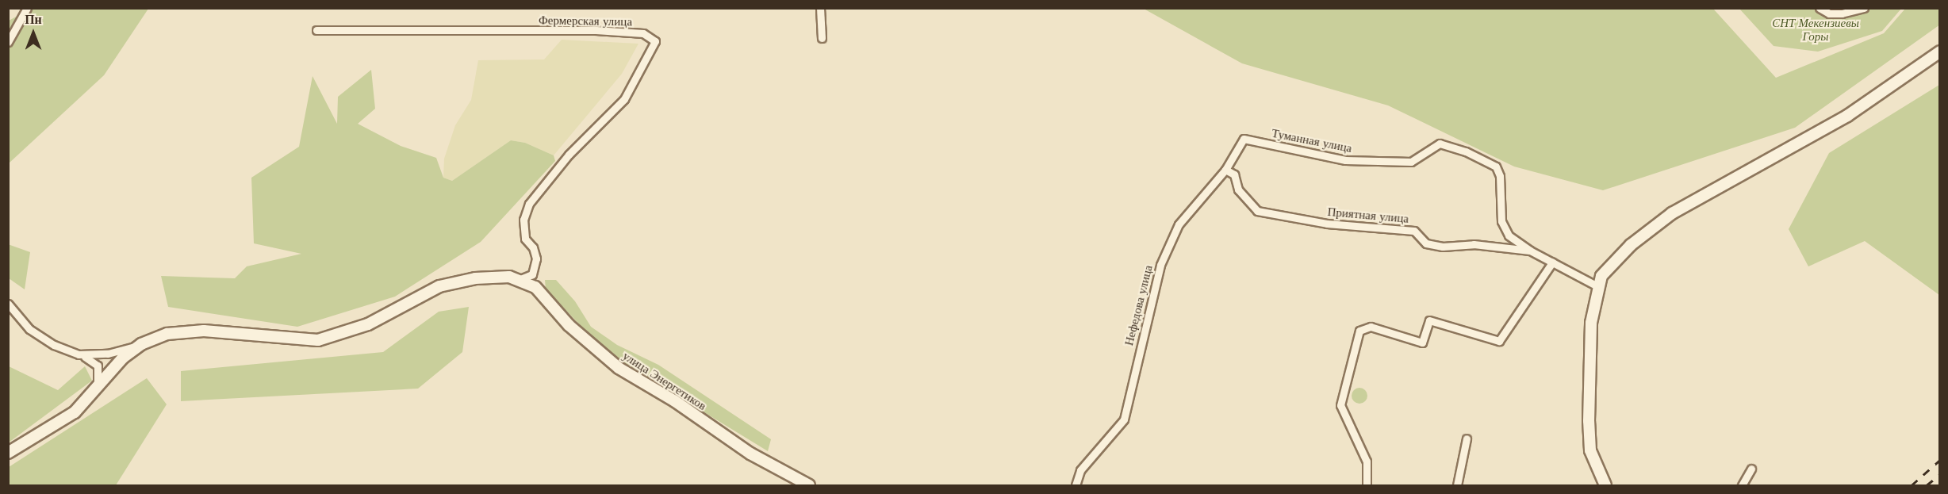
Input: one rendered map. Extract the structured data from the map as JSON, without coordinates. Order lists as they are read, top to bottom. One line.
{"streets":{"main road":["улица Энергетиков"],"street":["Фермерская улица","Туманная улица","Приятная улица","Нефедова улица"]},"crossings":[["Фермерская улица","улица Энергетиков"],["Туманная улица","Приятная улица"],["Туманная улица","Нефедова улица"],["Приятная улица","Нефедова улица"]],"parks":["СНТ Мекензиевы Горы"],"north":"top"}
